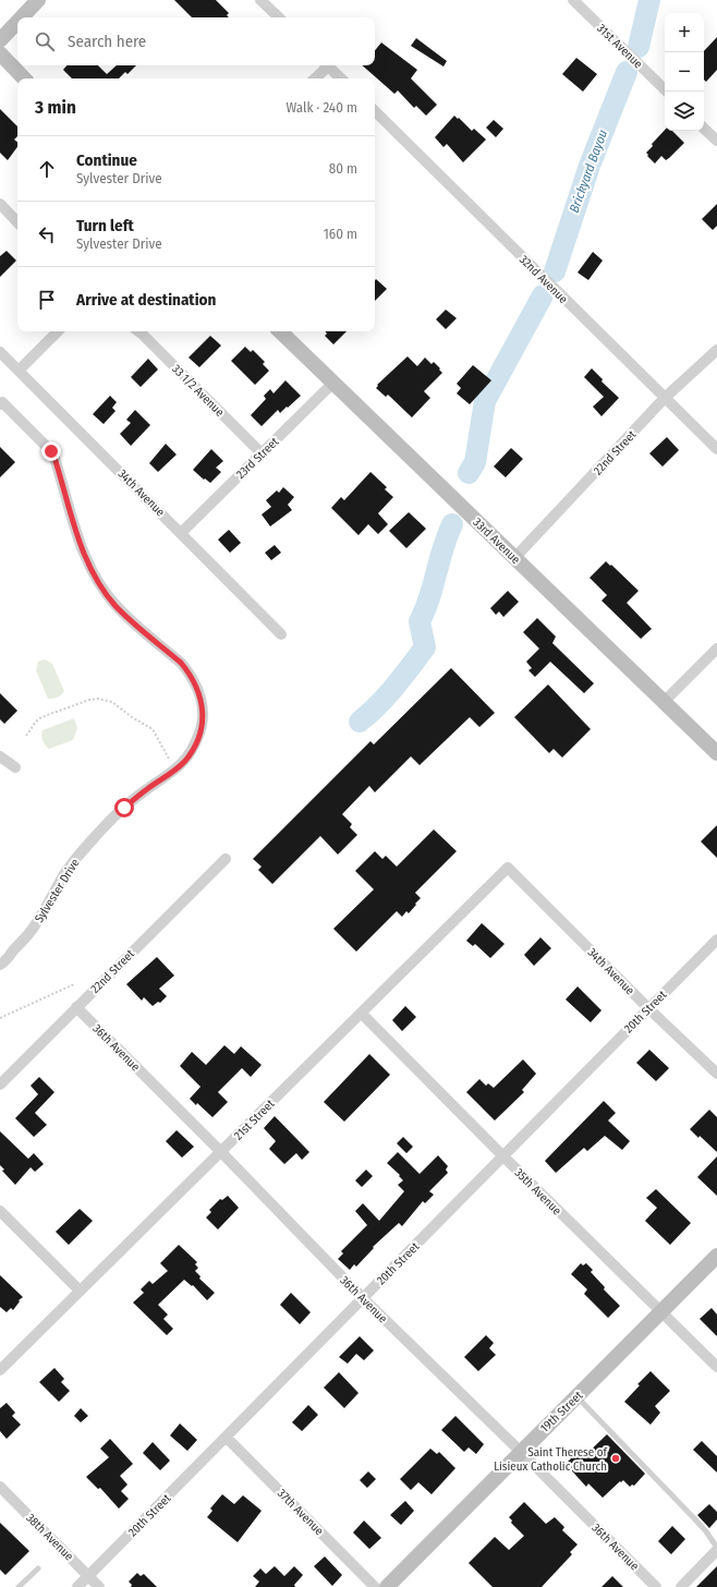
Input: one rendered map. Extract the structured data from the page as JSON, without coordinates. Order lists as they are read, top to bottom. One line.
{"streets":{"street":["31st Avenue","32nd Avenue","33 1/2 Avenue","22nd Street","23rd Street","34th Avenue","33rd Avenue","Sylvester Drive","20th Street","36th Avenue","21st Street","35th Avenue","19th Street","37th Avenue","38th Avenue"]},"crossings":[["32nd Avenue","22nd Street"],["33 1/2 Avenue","23rd Street"],["22nd Street","33rd Avenue"],["22nd Street","36th Avenue"],["23rd Street","34th Avenue"],["23rd Street","33rd Avenue"],["34th Avenue","20th Street"],["34th Avenue","21st Street"],["20th Street","36th Avenue"],["20th Street","35th Avenue"],["20th Street","37th Avenue"],["20th Street","38th Avenue"],["36th Avenue","21st Street"],["36th Avenue","19th Street"],["21st Street","35th Avenue"],["35th Avenue","19th Street"]],"water":["Brickyard Bayou"],"places":["Saint Therese of Lisieux Catholic Church"],"page":{"map_buttons":["+","−"],"search":"Search here","heading":["3 min","Walk · 240 m"],"list":[["Continue","Sylvester Drive","80 m"],["Turn left","Sylvester Drive","160 m"],"Arrive at destination"]}}
